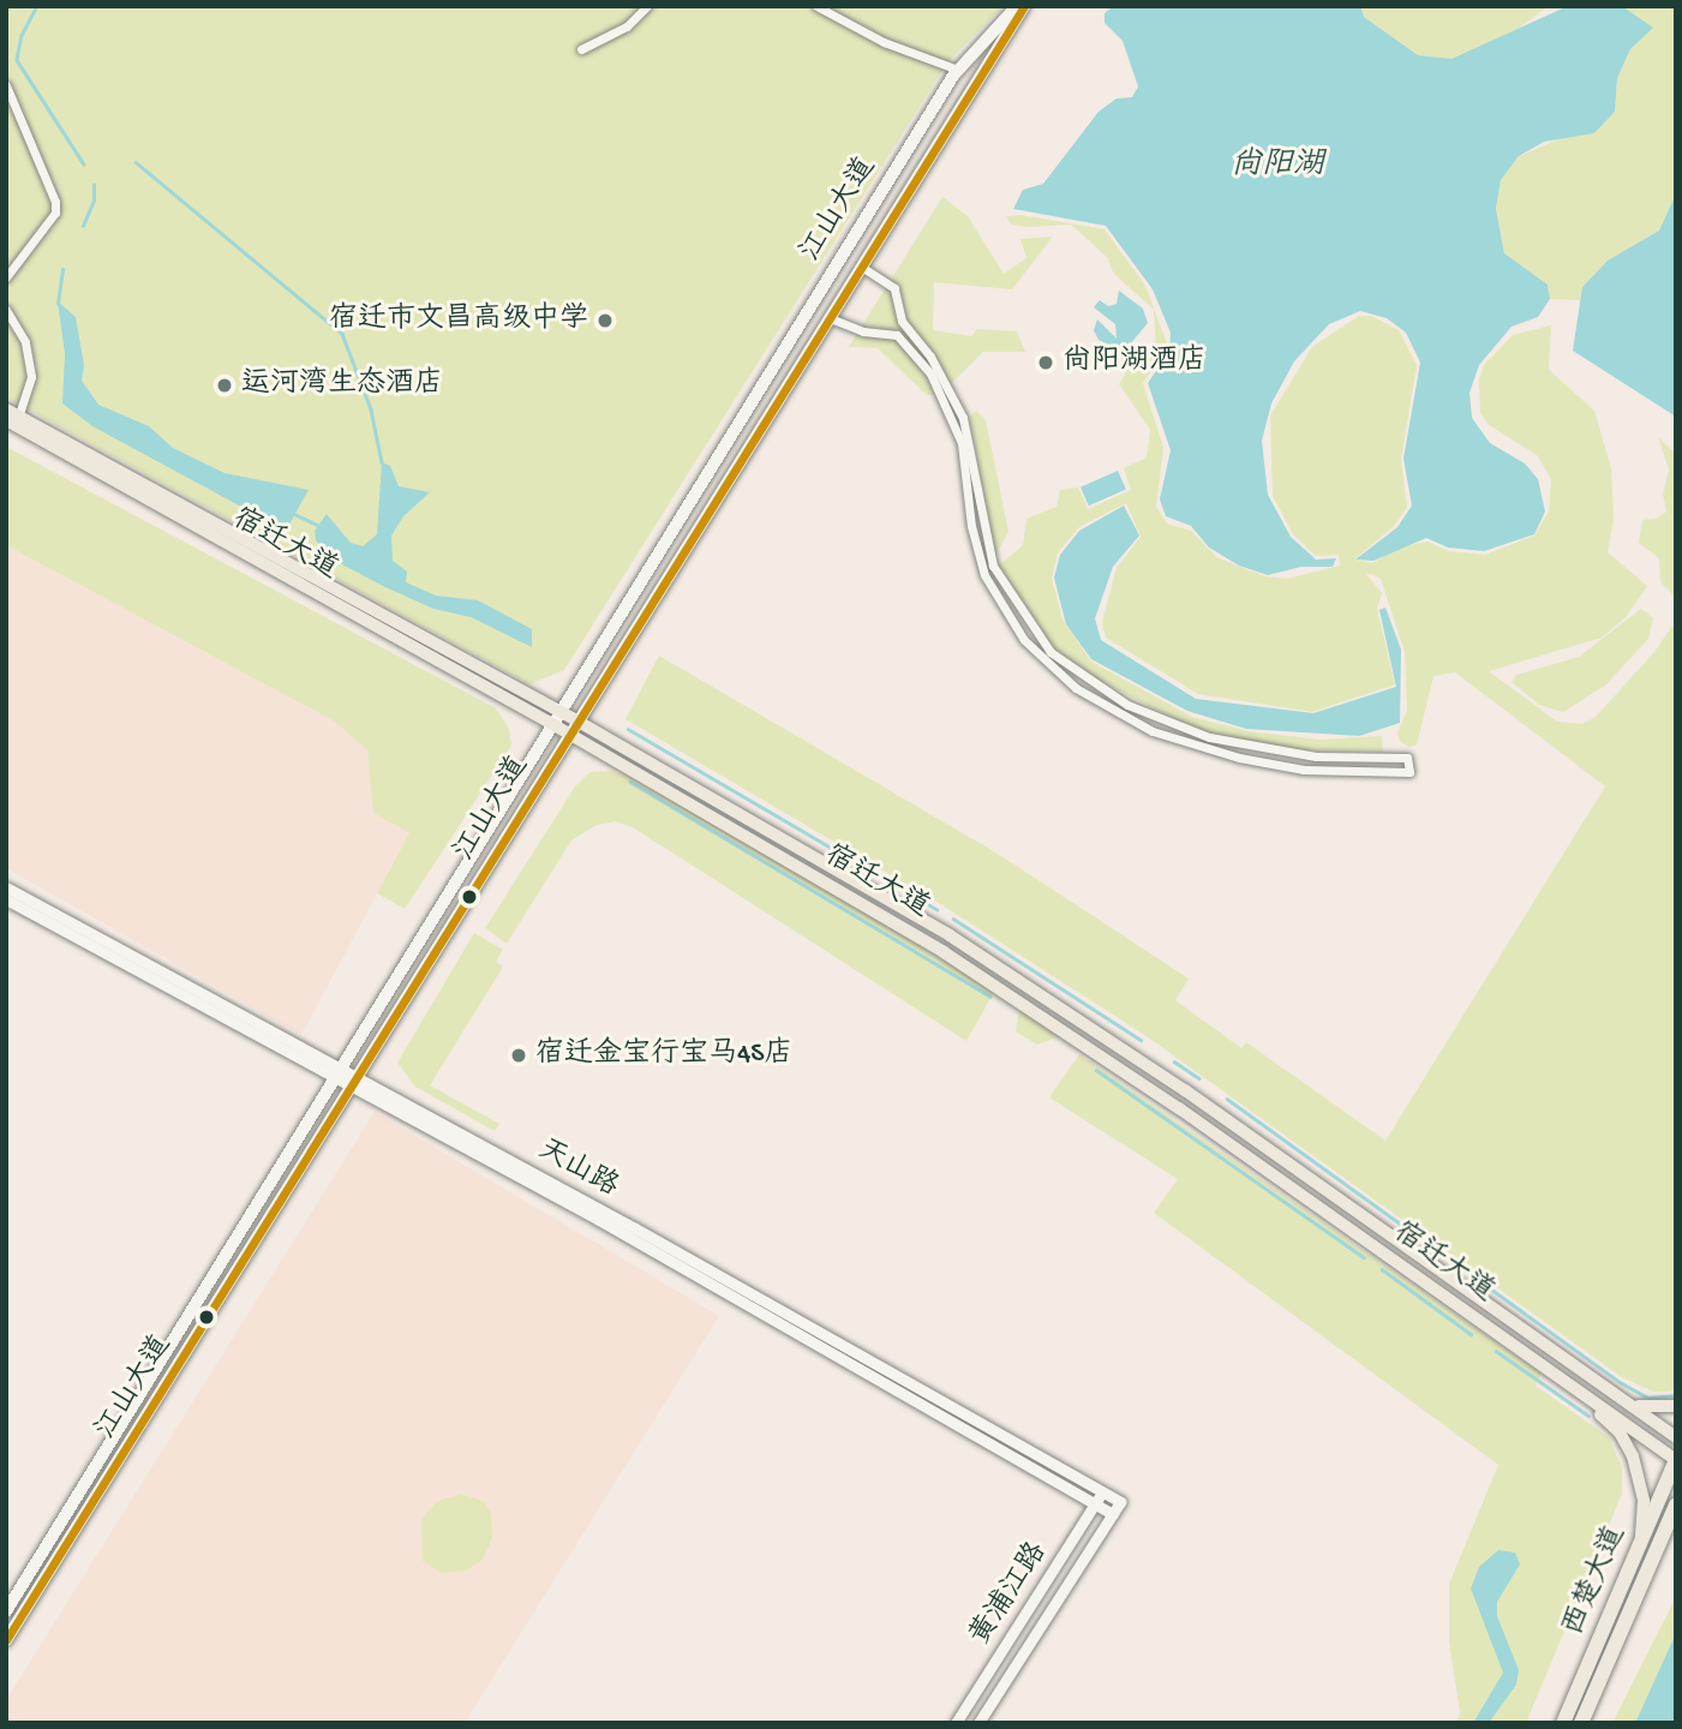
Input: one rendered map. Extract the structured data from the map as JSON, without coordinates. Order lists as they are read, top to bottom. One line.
{"streets":{"highway":["西楚大道"],"main road":["江山大道","宿迁大道"],"street":["天山路","黄浦江路"]},"crossings":[["江山大道","宿迁大道"],["江山大道","天山路"],["宿迁大道","西楚大道"],["天山路","黄浦江路"]],"water":["尚阳湖"],"places":["宿迁市文昌高级中学","尚阳湖酒店","运河湾生态酒店","宿迁金宝行宝马4S店"]}
